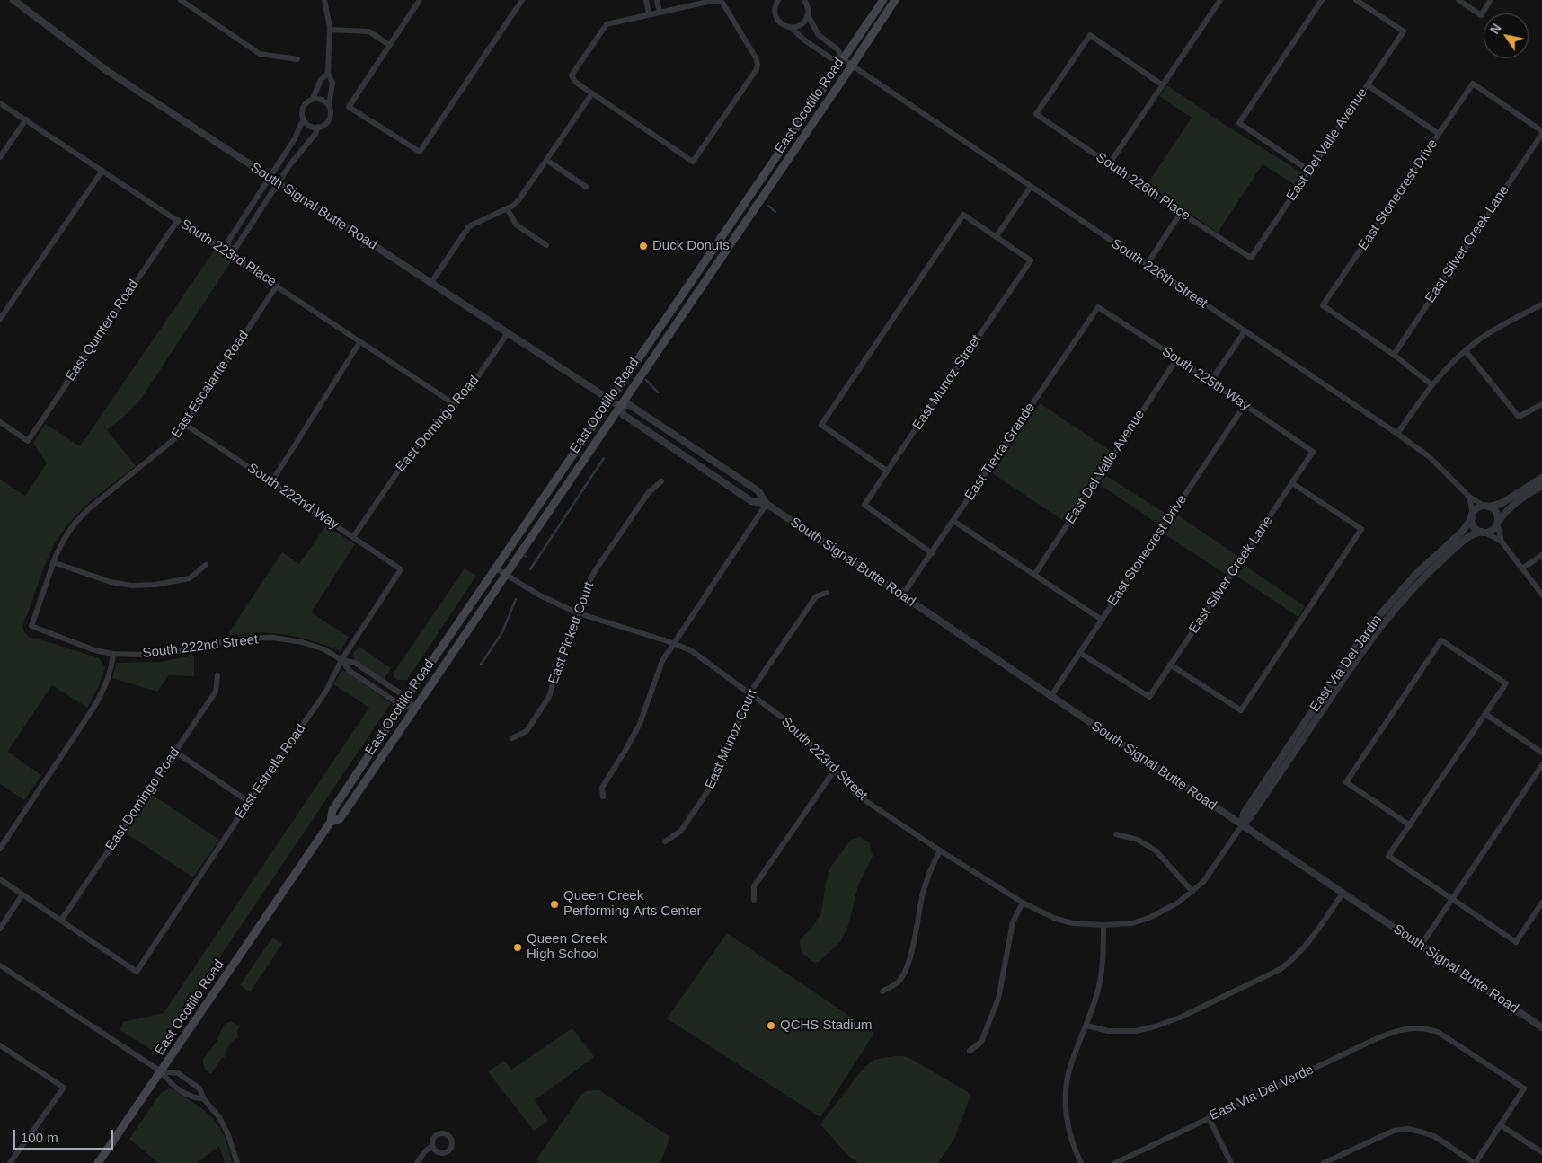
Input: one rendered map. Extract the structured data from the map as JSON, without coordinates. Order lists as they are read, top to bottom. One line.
{"streets":{"main road":["East Ocotillo Road"],"street":["East Del Valle Avenue","South 226th Place","East Stonecrest Drive","South Signal Butte Road","East Silver Creek Lane","South 223rd Place","South 226th Street","East Quintero Road","South 225th Way","East Munoz Street","East Escalante Road","East Domingo Road","East Tierra Grande","South 222nd Way","East Pickett Court","South 222nd Street","East Via Del Jardin","East Munoz Court","South 223rd Street","East Estrella Road","East Via Del Verde"]},"crossings":[["East Ocotillo Road","South Signal Butte Road"],["East Ocotillo Road","South 226th Street"],["East Ocotillo Road","South 222nd Street"],["East Ocotillo Road","South 223rd Street"],["East Del Valle Avenue","South 226th Place"],["East Del Valle Avenue","South 225th Way"],["East Stonecrest Drive","South Signal Butte Road"],["East Stonecrest Drive","East Silver Creek Lane"],["East Stonecrest Drive","South 225th Way"],["South Signal Butte Road","East Domingo Road"],["South Signal Butte Road","East Tierra Grande"],["South Signal Butte Road","East Via Del Jardin"],["East Silver Creek Lane","South 225th Way"],["South 223rd Place","East Quintero Road"],["South 223rd Place","East Escalante Road"],["South 223rd Place","East Domingo Road"],["South 226th Street","East Via Del Jardin"],["South 225th Way","East Tierra Grande"],["East Munoz Street","East Tierra Grande"],["East Escalante Road","South 222nd Way"],["East Escalante Road","South 222nd Street"],["East Domingo Road","South 222nd Way"],["East Domingo Road","East Estrella Road"],["South 222nd Way","East Estrella Road"],["East Pickett Court","South 223rd Street"],["South 222nd Street","East Estrella Road"],["East Via Del Jardin","South 223rd Street"],["East Munoz Court","South 223rd Street"]],"places":["Duck Donuts","Queen Creek Performing Arts Center","Queen Creek High School","QCHS Stadium"],"scale_bar":"100 m","north":"top left"}
